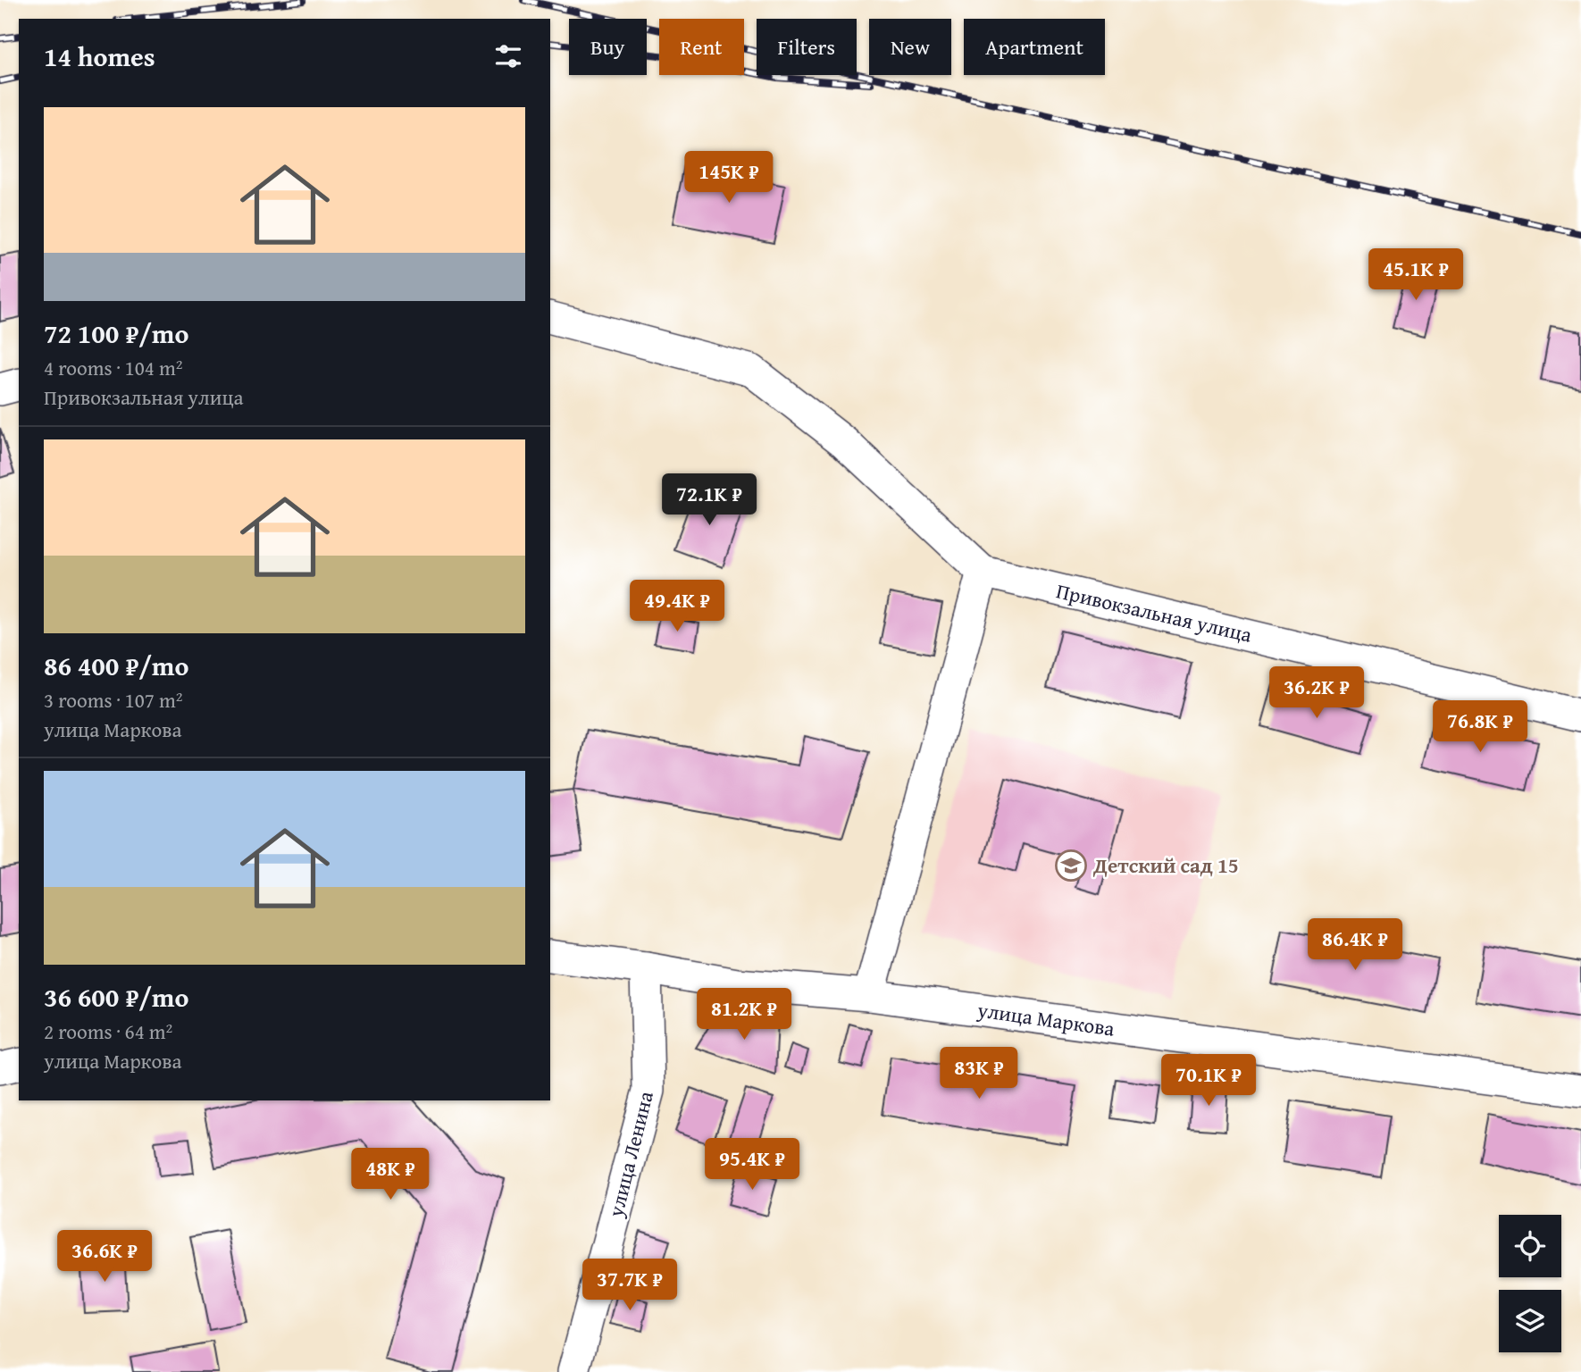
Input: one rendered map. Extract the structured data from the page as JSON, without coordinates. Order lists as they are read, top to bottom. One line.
{"streets":{"street":["Привокзальная улица","улица Маркова","улица Ленина"]},"crossings":[["улица Маркова","улица Ленина"]],"places":{"school or university":["Детский сад 15"]},"page":{"chip":["Buy","Rent","Filters","New","Apartment"],"heading":"14 homes","list":[{"name":"72 100 ₽/mo","note":"4 rooms · 104 m² · Привокзальная улица"},{"name":"86 400 ₽/mo","note":"3 rooms · 107 m² · улица Маркова"},{"name":"36 600 ₽/mo","note":"2 rooms · 64 m² · улица Маркова"}],"price":["145K ₽","45.1K ₽","72.1K ₽","49.4K ₽","36.2K ₽","76.8K ₽","86.4K ₽","81.2K ₽","83K ₽","70.1K ₽","95.4K ₽","48K ₽","36.6K ₽","37.7K ₽"]}}
